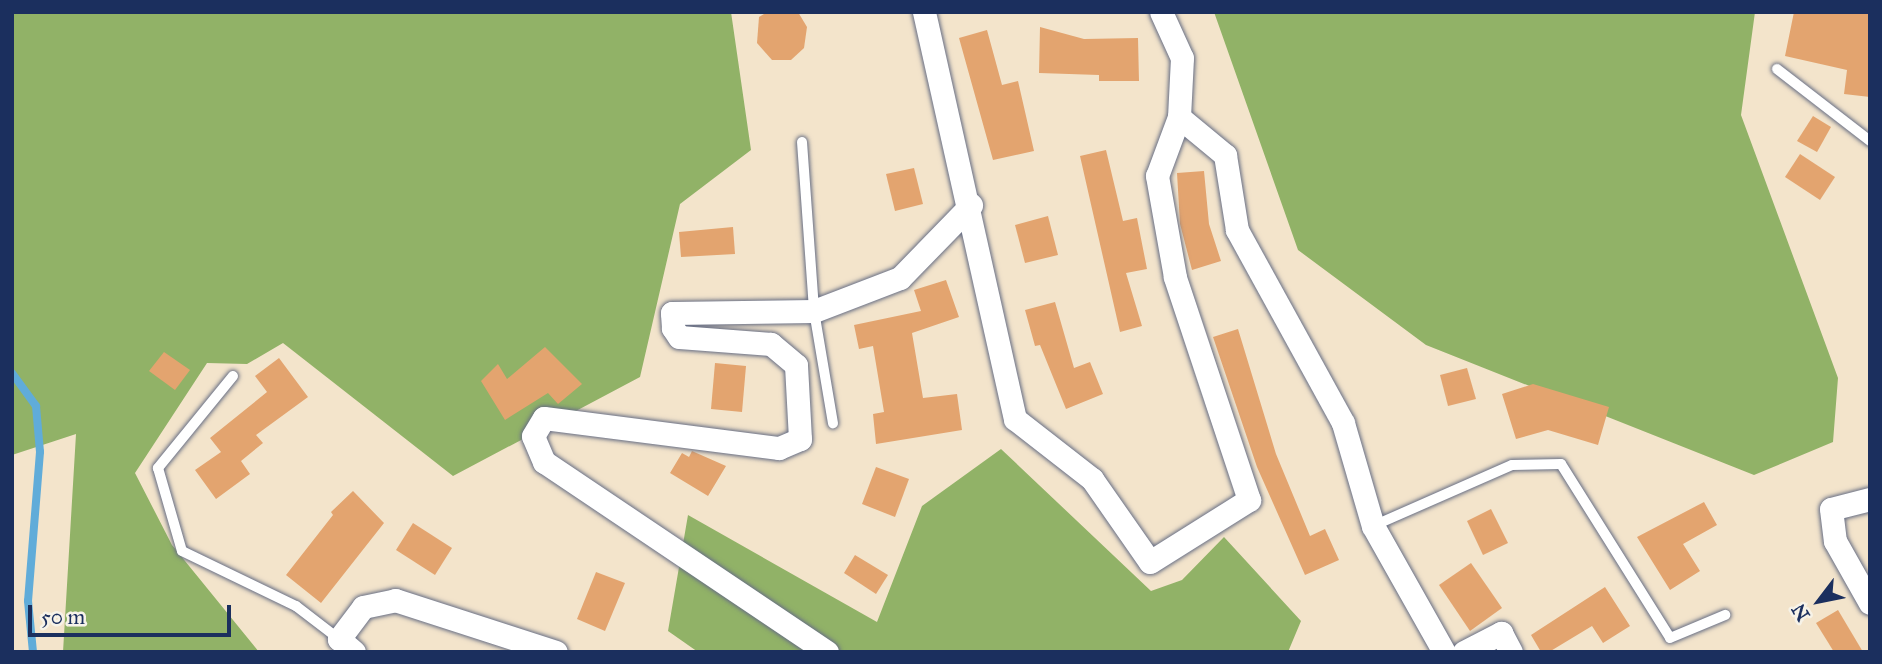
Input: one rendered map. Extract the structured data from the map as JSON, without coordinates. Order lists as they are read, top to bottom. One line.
{"scale_bar":"50 m","north":"bottom left"}
